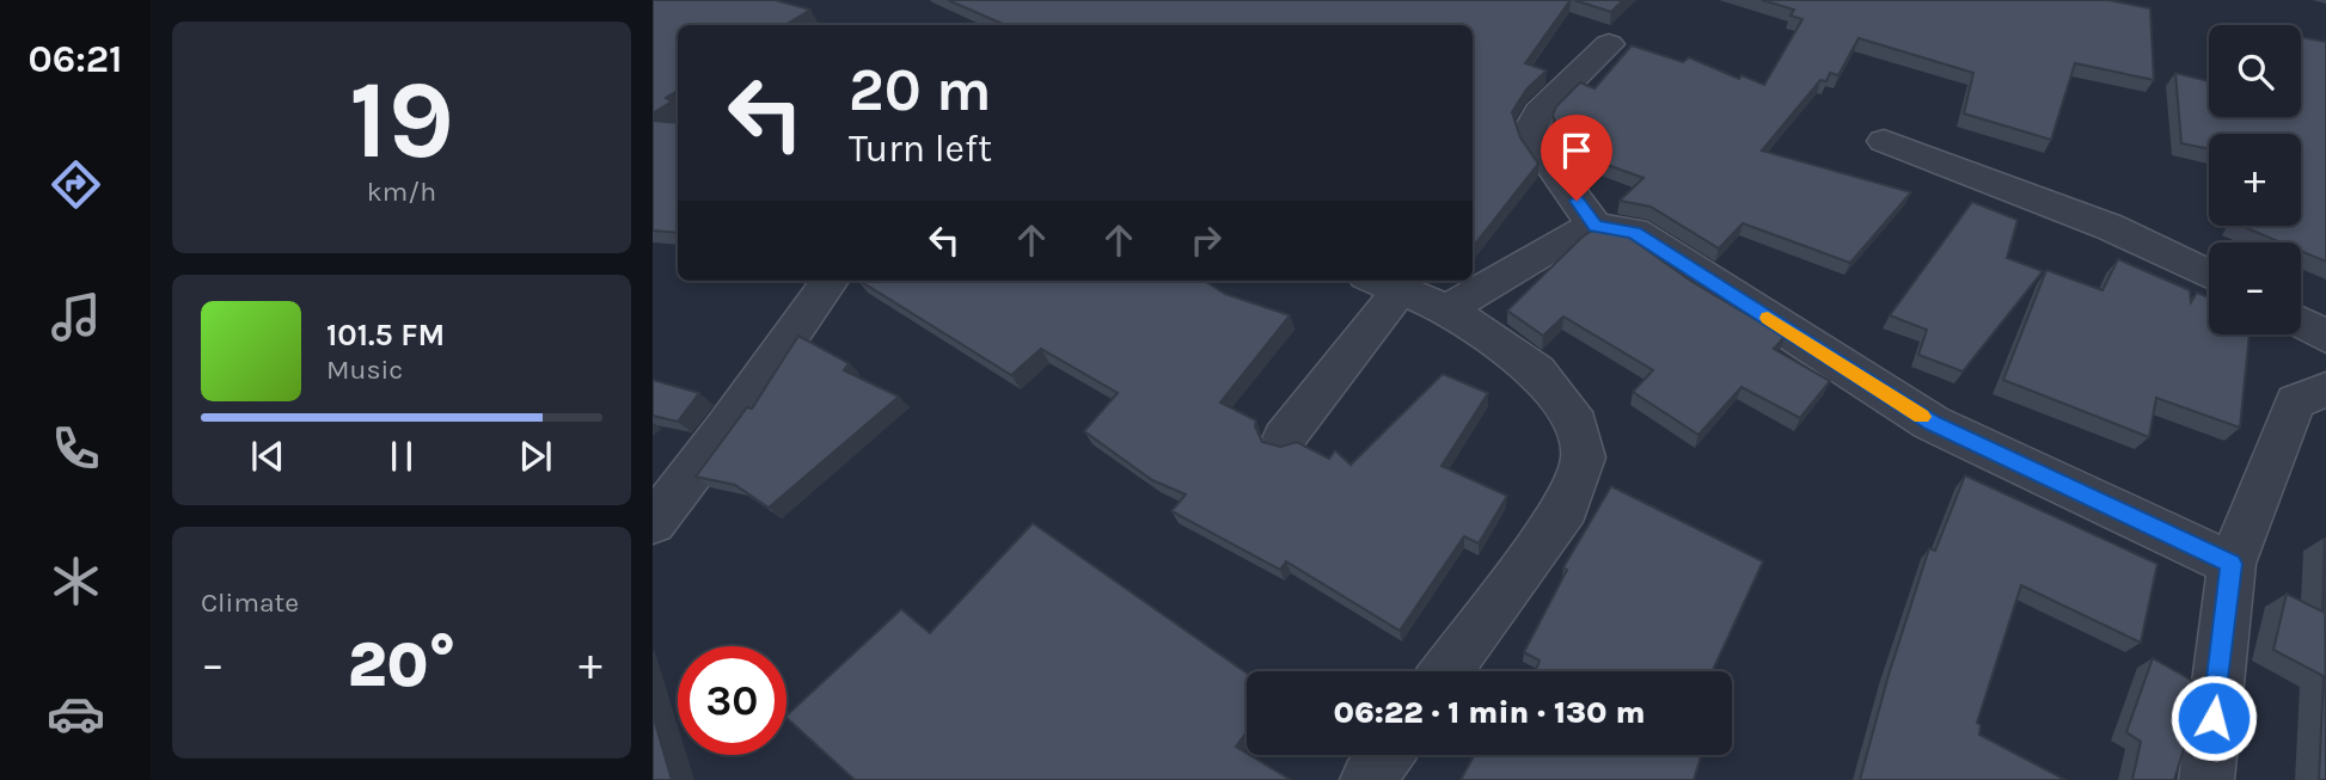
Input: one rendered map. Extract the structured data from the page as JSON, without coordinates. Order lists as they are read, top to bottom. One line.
{"page":{"tabs":"06:21","tile":[["19","km/h"],"Climate"],"map_buttons":["+","−"],"turn":["20 m","Turn left"],"song":["101.5 FM","Music"],"heat":["−","20°","+"],"limit":"30","trip":"06:22 · 1 min · 130 m"}}
